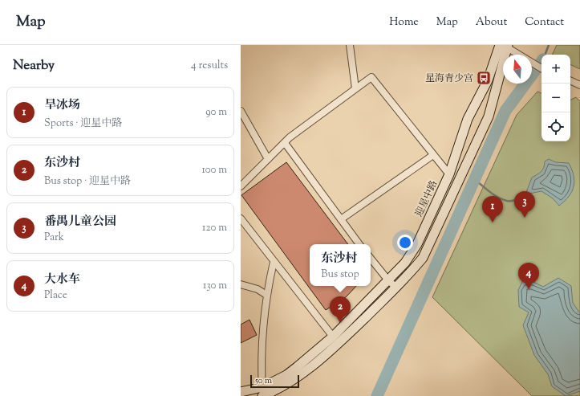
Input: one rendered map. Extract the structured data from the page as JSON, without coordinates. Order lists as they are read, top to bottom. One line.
{"streets":{"street":["迎星中路"]},"places":{"bus stop":["星海青少宫"]},"scale_bar":"50 m","north":"top","page":{"header":"Map","nav":["Home","Map","About","Contact"],"heading":["Nearby","4 results"],"map_buttons":["+","−"],"list":[{"mark":"1","name":"旱冰场","note":"Sports · 迎星中路","value":"90 m"},{"mark":"2","name":"东沙村","note":"Bus stop · 迎星中路","value":"100 m"},{"mark":"3","name":"番禺儿童公园","note":"Park","value":"120 m"},{"mark":"4","name":"大水车","note":"Place","value":"130 m"}],"pins":["3","1","4","2"],"popup":["东沙村","Bus stop"],"scale":"50 m"}}
